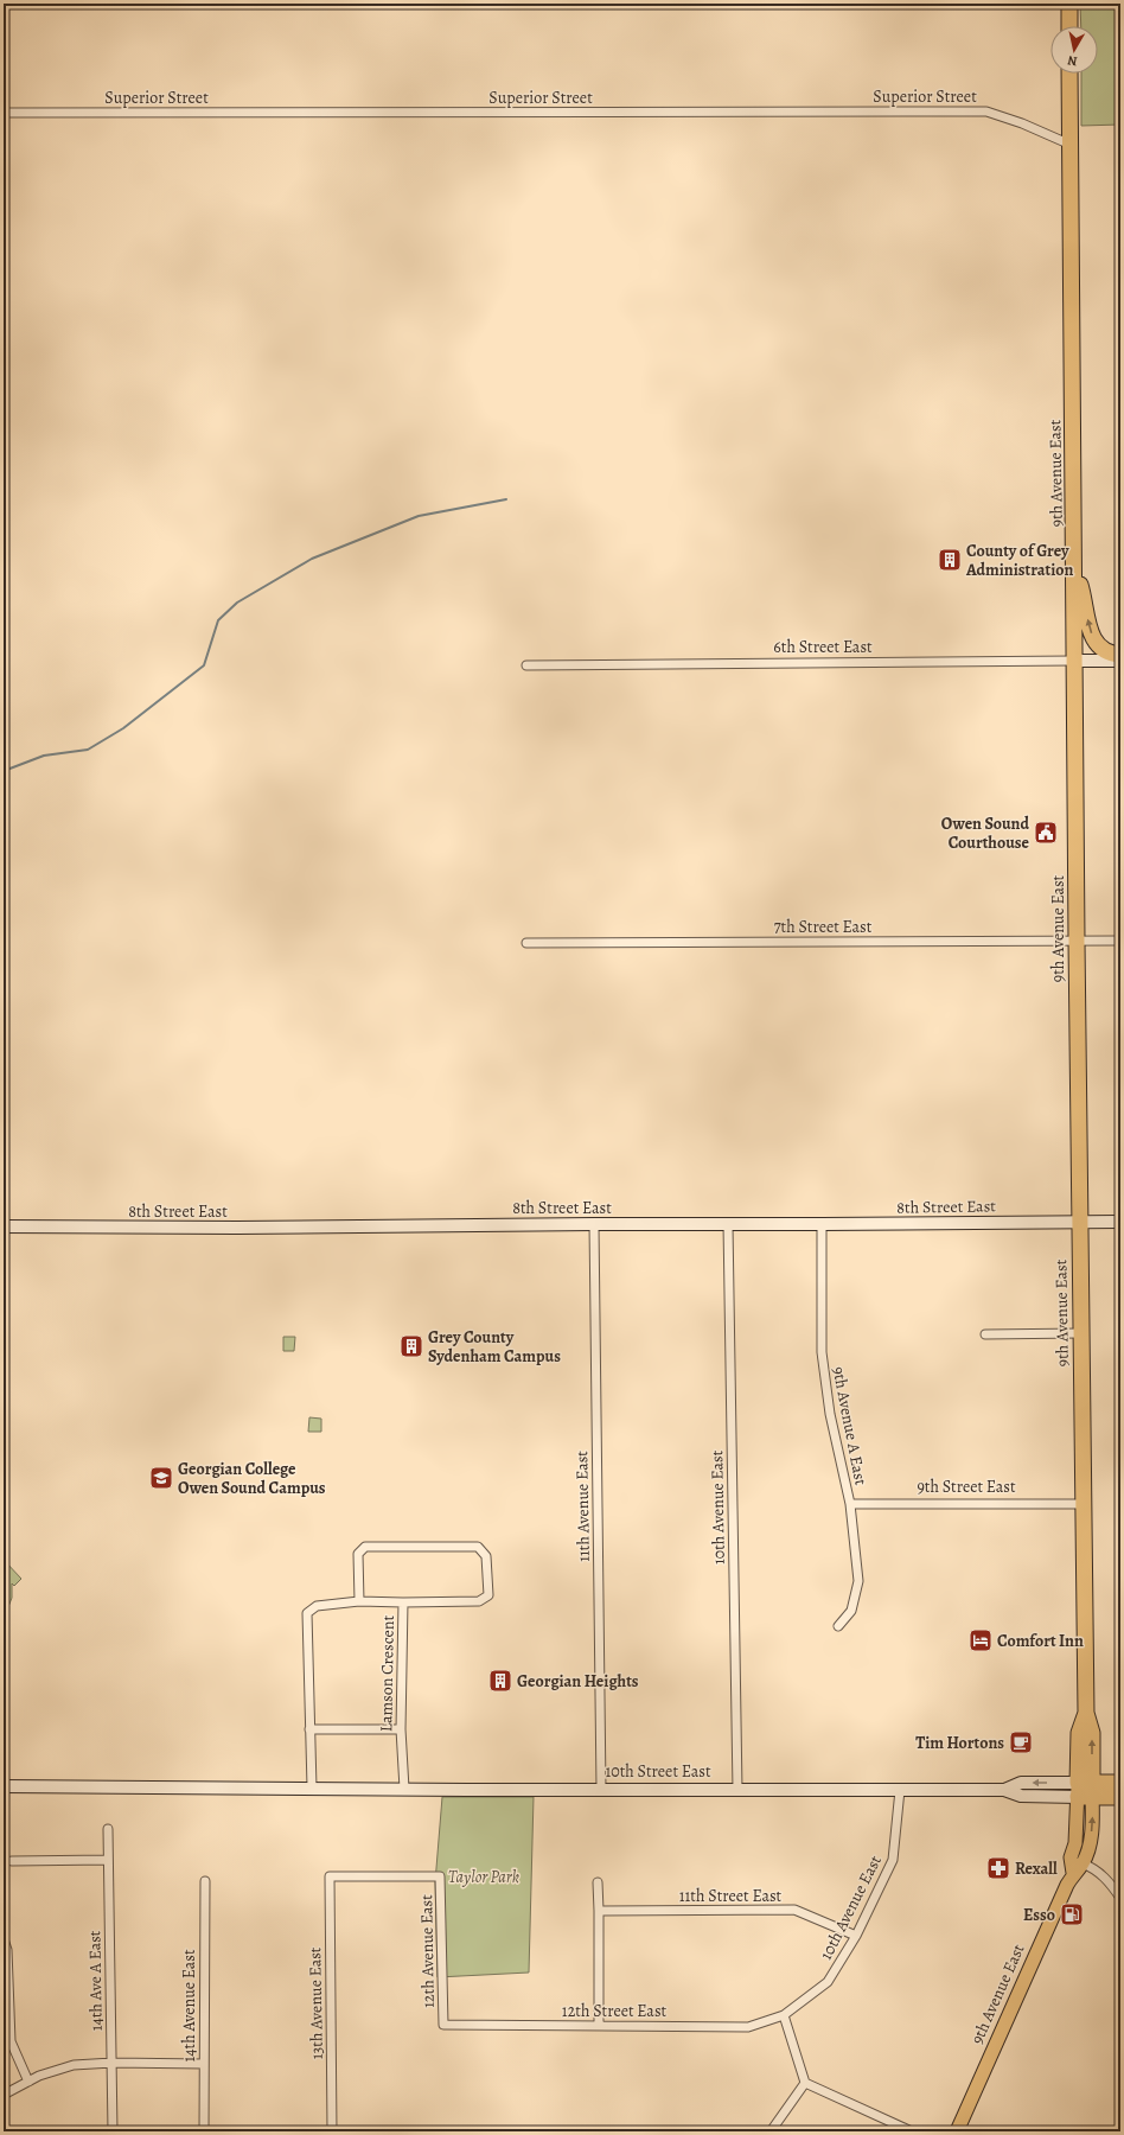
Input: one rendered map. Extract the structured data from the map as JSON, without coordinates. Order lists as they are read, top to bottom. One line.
{"streets":{"highway":["9th Avenue East","10th Street East"],"main road":["6th Street East","8th Street East"],"street":["Superior Street","7th Street East","9th Avenue A East","9th Street East","11th Avenue East","10th Avenue East","Lamson Crescent","11th Street East","12th Avenue East","14th Ave A East","13th Avenue East","14th Avenue East","12th Street East"]},"crossings":[["Superior Street","9th Avenue East"],["9th Avenue East","6th Street East"],["9th Avenue East","7th Street East"],["9th Avenue East","8th Street East"],["9th Avenue East","9th Street East"],["9th Avenue East","10th Street East"],["8th Street East","9th Avenue A East"],["8th Street East","11th Avenue East"],["8th Street East","10th Avenue East"],["9th Avenue A East","9th Street East"],["11th Avenue East","10th Street East"],["10th Avenue East","10th Street East"],["10th Avenue East","11th Street East"],["10th Avenue East","12th Street East"],["Lamson Crescent","10th Street East"],["12th Avenue East","13th Avenue East"],["12th Avenue East","12th Street East"]],"parks":["Taylor Park"],"places":{"building":["County of Grey Administration","Grey County Sydenham Campus","Georgian Heights"],"public building":["Owen Sound Courthouse"],"school or university":["Georgian College Owen Sound Campus"],"hotel":["Comfort Inn"],"cafe":["Tim Hortons"],"pharmacy":["Rexall"],"fuel station":["Esso"]},"north":"bottom"}
